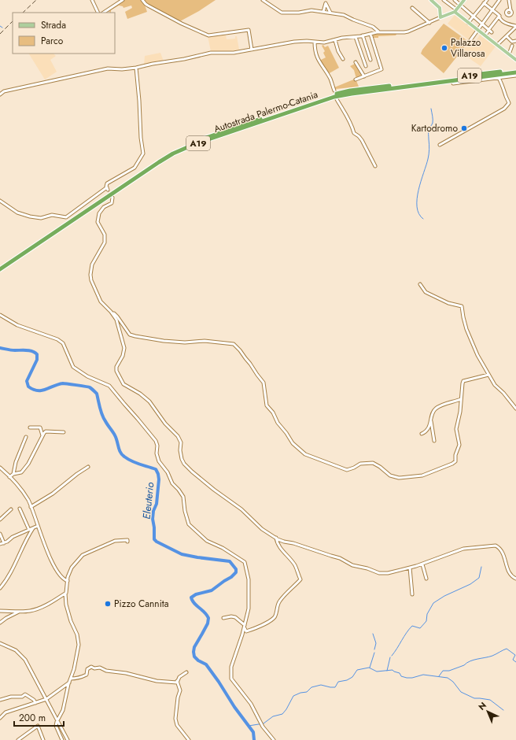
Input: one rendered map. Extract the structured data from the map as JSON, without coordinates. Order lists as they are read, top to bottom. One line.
{"streets":{"highway":["A19","Autostrada Palermo-Catania"]},"water":["Eleuterio"],"places":["Palazzo Villarosa","Kartodromo","Pizzo Cannita"],"legend":["Strada","Parco"],"scale_bar":"200 m","north":"top left"}
